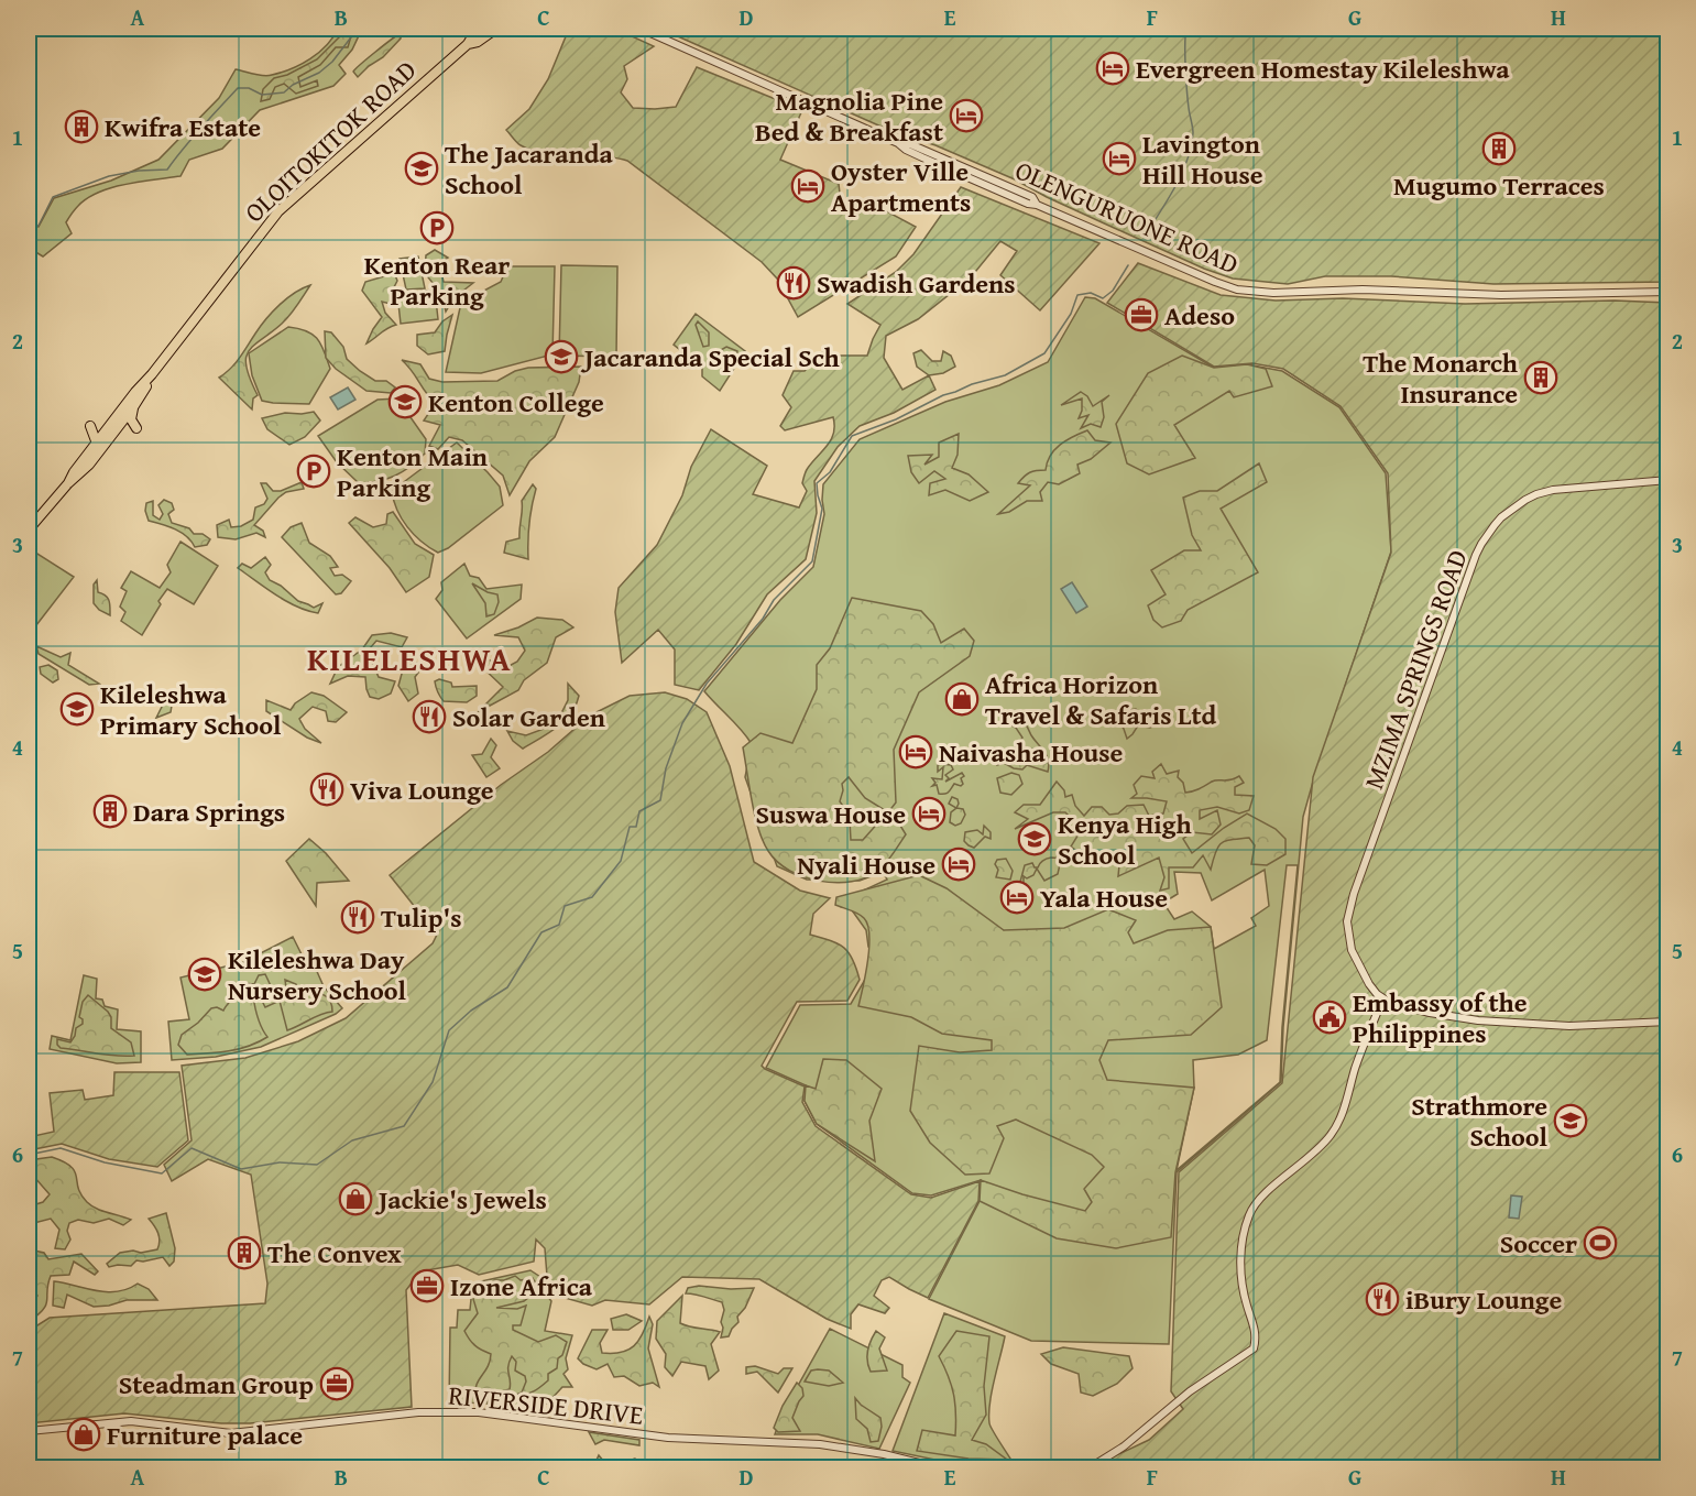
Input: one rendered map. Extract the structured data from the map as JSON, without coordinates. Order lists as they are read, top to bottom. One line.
{"streets":{"main road":["OLOITOKITOK ROAD"],"street":["OLENGURUONE ROAD","MZIMA SPRINGS ROAD","RIVERSIDE DRIVE"]},"districts":["KILELESHWA"],"places":{"hotel":["Evergreen Homestay Kileleshwa","Magnolia Pine Bed & Breakfast","Lavington Hill House","Oyster Ville Apartments","Naivasha House","Suswa House","Nyali House","Yala House"],"building":["Kwifra Estate","Mugumo Terraces","The Monarch Insurance","Dara Springs","The Convex"],"school or university":["The Jacaranda School","Jacaranda Special Sch","Kenton College","Kileleshwa Primary School","Kenya High School","Kileleshwa Day Nursery School","Strathmore School"],"parking":["Kenton Rear Parking","Kenton Main Parking"],"restaurant":["Swadish Gardens","Solar Garden","Viva Lounge","Tulip's","iBury Lounge"],"office":["Adeso","Izone Africa","Steadman Group"],"shop":["Africa Horizon Travel & Safaris Ltd","Jackie's Jewels","Furniture palace"],"public building":["Embassy of the Philippines"],"sports":["Soccer"]},"grid":{"columns":["A","B","C","D","E","F","G","H"],"rows":["1","2","3","4","5","6","7"]}}
